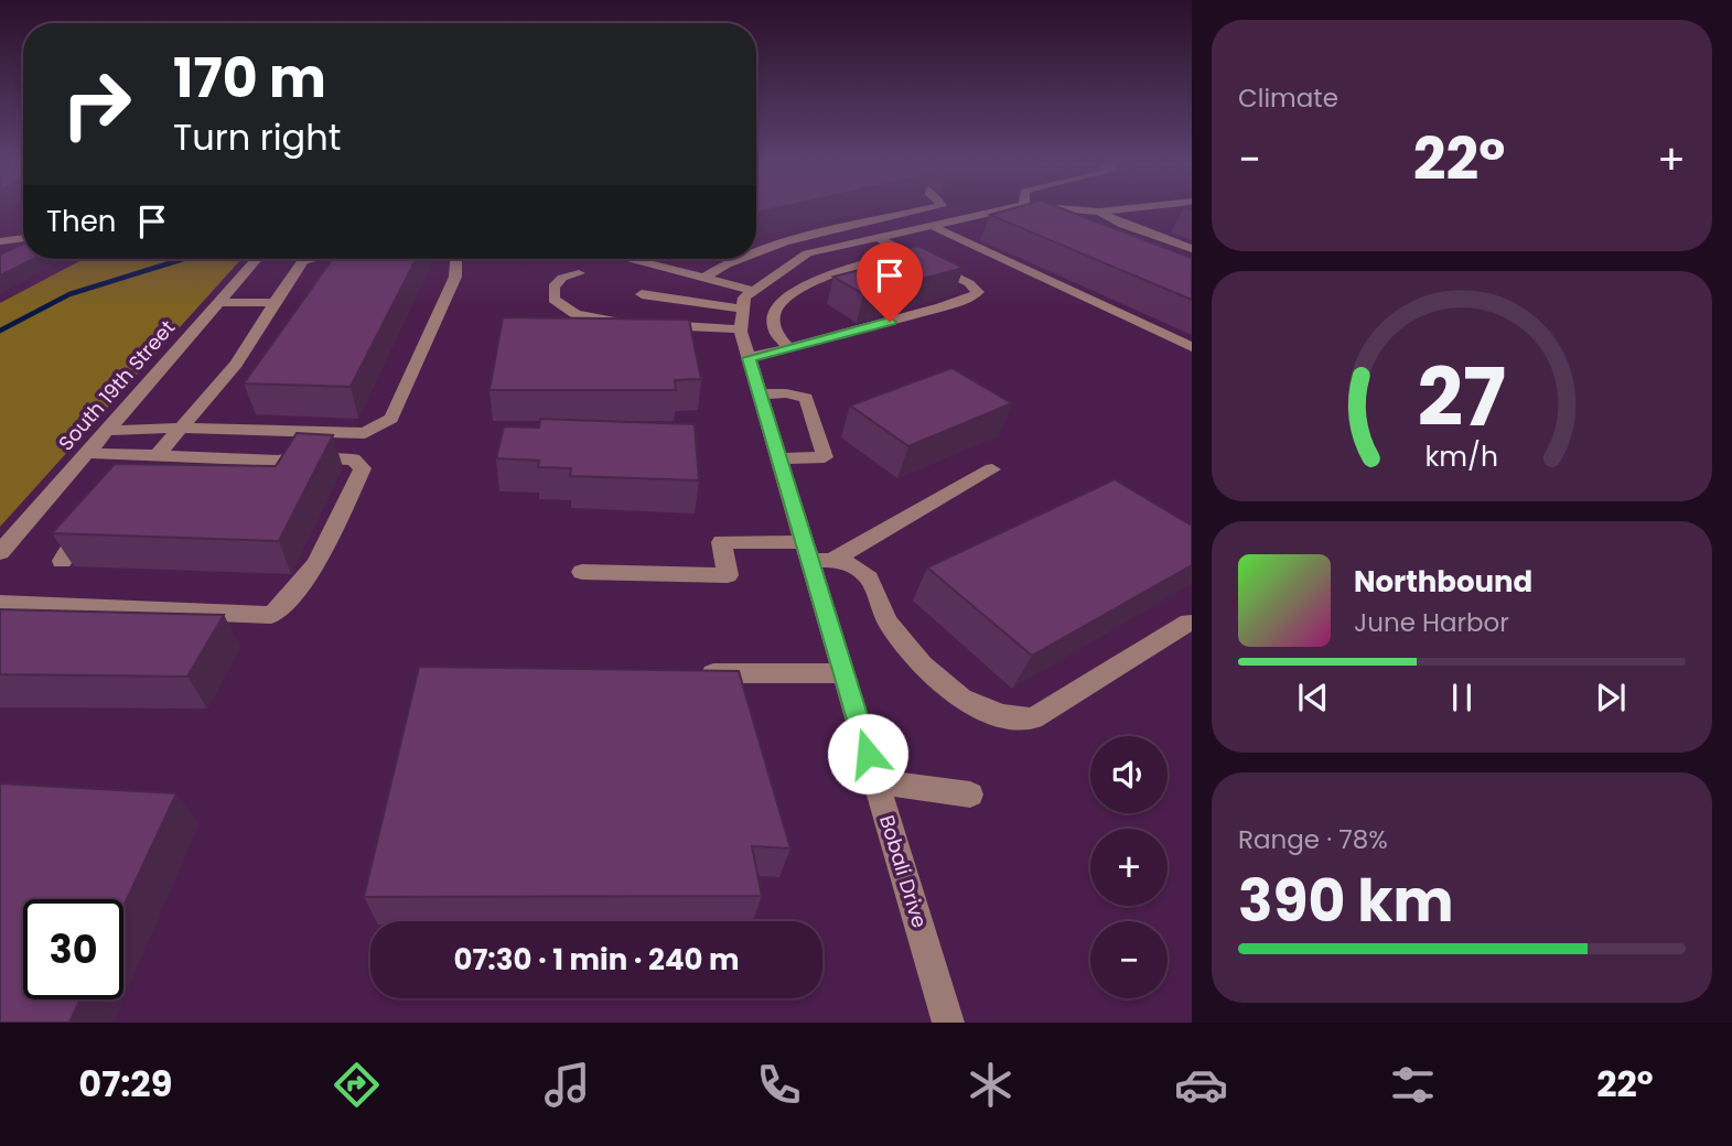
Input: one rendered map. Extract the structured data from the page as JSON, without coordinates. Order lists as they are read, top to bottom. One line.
{"streets":{"street":["South 19th Street","Bobali Drive"]},"page":{"tile":["Climate",["Range · 78%","390 km"]],"turn":["170 m","Turn right"],"heat":["−","22°","+"],"then":"Then","song":["Northbound","June Harbor"],"map_buttons":["+","−"],"limit":"30","trip":"07:30 · 1 min · 240 m","tabs":["07:29","22°"],"gauge":["27","km/h"]}}
